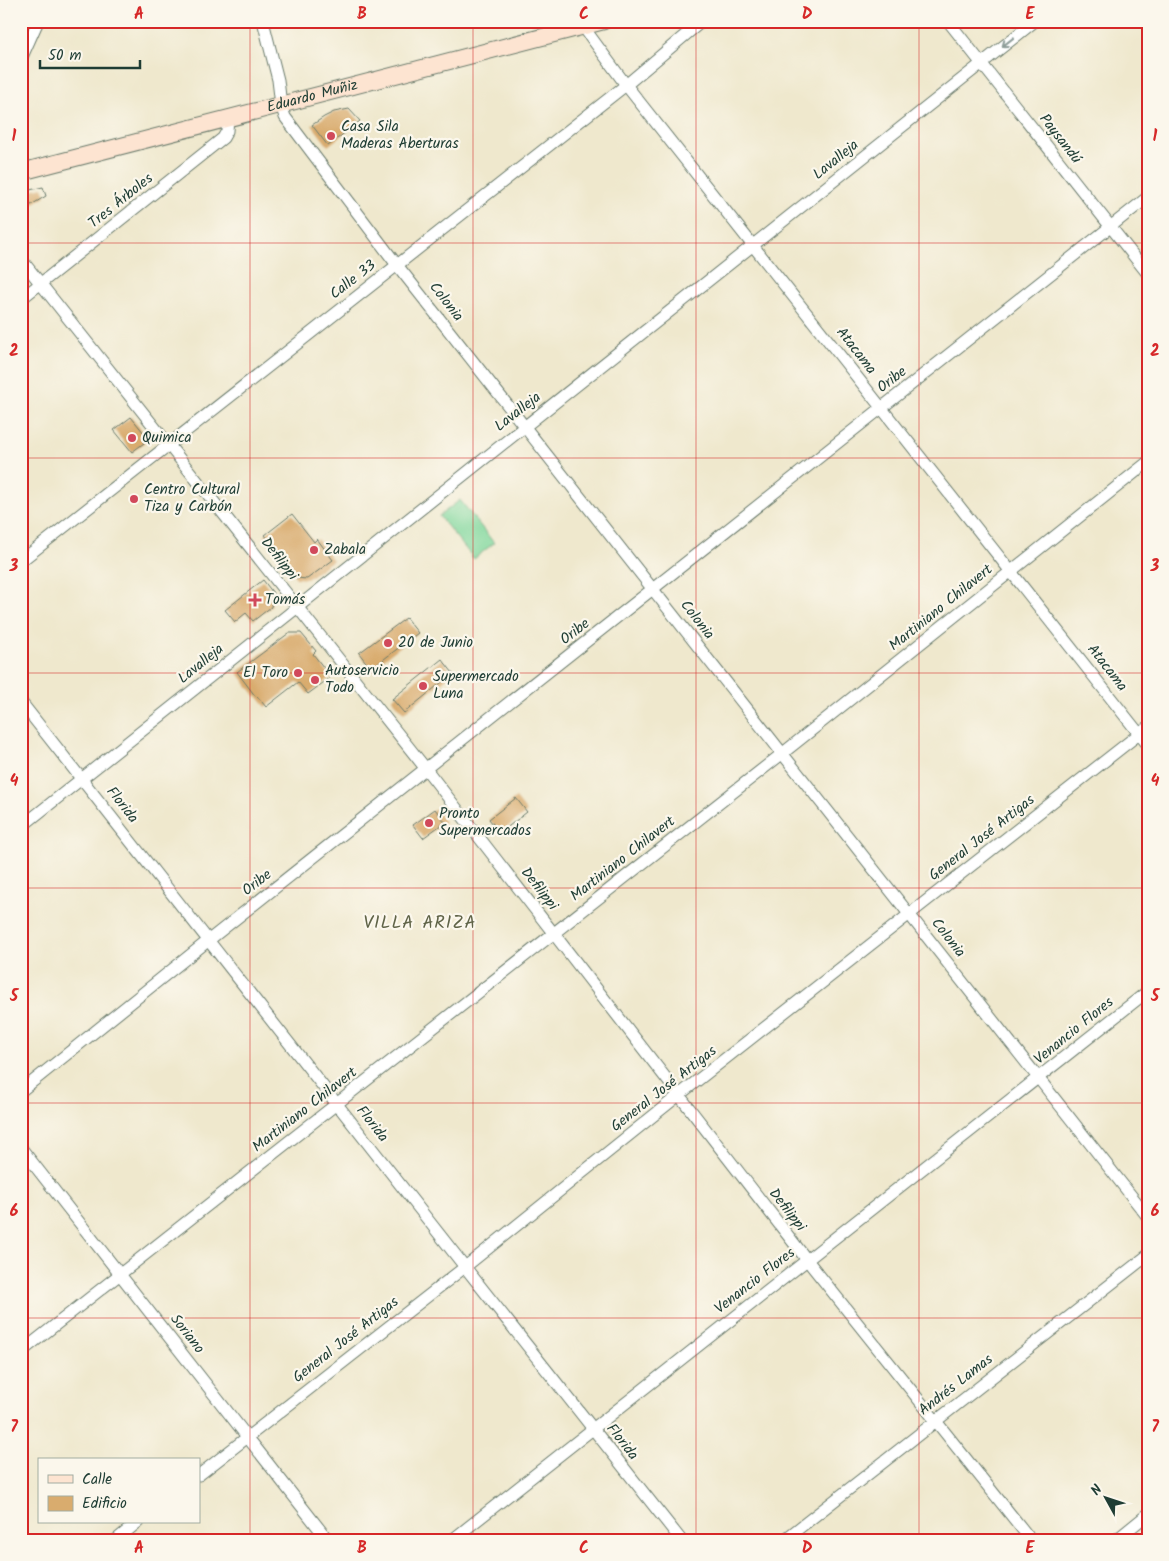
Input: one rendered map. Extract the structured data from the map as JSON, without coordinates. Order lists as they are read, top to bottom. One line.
{"streets":{"street":["Eduardo Muñiz","Paysandú","Lavalleja","Tres Árboles","Calle 33","Colonia","Atacama","Oribe","Defilippi","Martiniano Chilavert","Florida","General José Artigas","Venancio Flores","Soriano","Andrés Lamas"]},"crossings":[["Eduardo Muñiz","Tres Árboles"],["Eduardo Muñiz","Colonia"],["Eduardo Muñiz","Atacama"],["Paysandú","Lavalleja"],["Paysandú","Oribe"],["Lavalleja","Colonia"],["Lavalleja","Atacama"],["Lavalleja","Defilippi"],["Lavalleja","Florida"],["Tres Árboles","Defilippi"],["Calle 33","Colonia"],["Calle 33","Atacama"],["Calle 33","Defilippi"],["Colonia","Oribe"],["Colonia","Martiniano Chilavert"],["Colonia","General José Artigas"],["Colonia","Venancio Flores"],["Atacama","Oribe"],["Atacama","Martiniano Chilavert"],["Atacama","General José Artigas"],["Oribe","Defilippi"],["Oribe","Florida"],["Defilippi","Martiniano Chilavert"],["Defilippi","General José Artigas"],["Defilippi","Venancio Flores"],["Defilippi","Andrés Lamas"],["Martiniano Chilavert","Florida"],["Martiniano Chilavert","Soriano"],["Florida","General José Artigas"],["Florida","Venancio Flores"],["General José Artigas","Soriano"]],"districts":["VILLA ARIZA"],"places":{"other":["Casa Sila Maderas Aberturas","Quimica","Centro Cultural Tiza y Carbón","Zabala","20 de Junio","El Toro","Autoservicio Todo","Supermercado Luna","Pronto Supermercados"],"health":["Tomás"]},"legend":["Calle","Edificio"],"scale_bar":"50 m","north":"top left","grid":{"columns":["A","B","C","D","E"],"rows":["1","2","3","4","5","6","7"]}}
